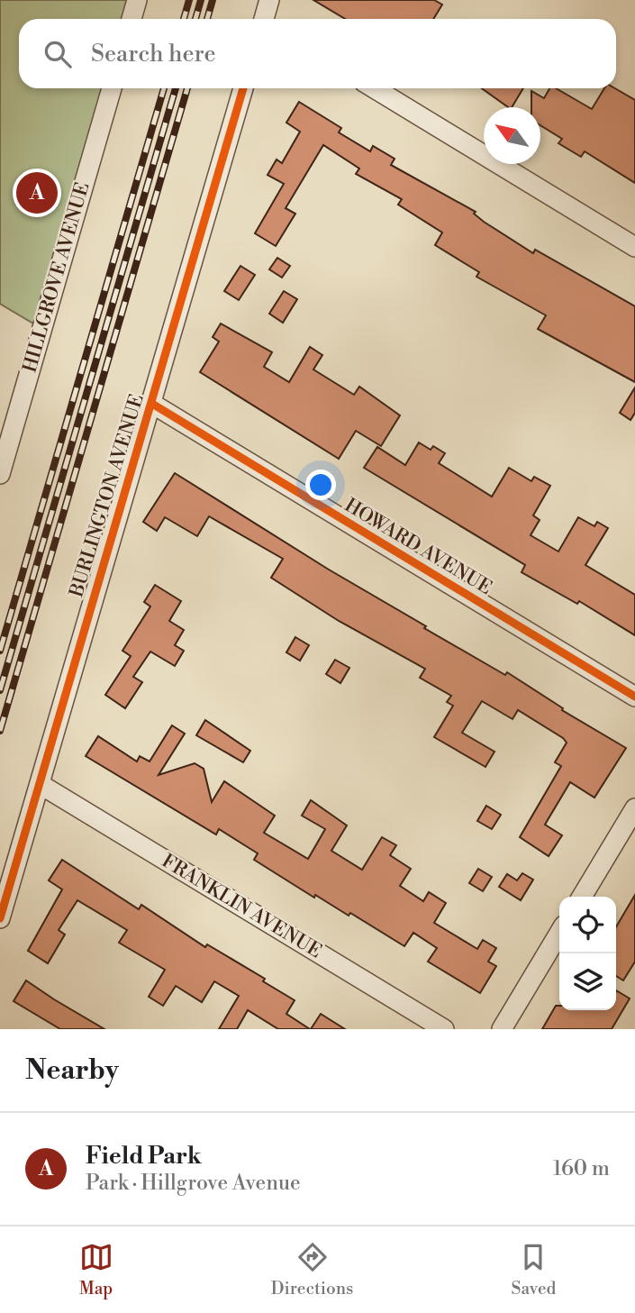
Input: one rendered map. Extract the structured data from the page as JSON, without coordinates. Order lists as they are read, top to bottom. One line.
{"streets":{"street":["HILLGROVE AVENUE","BURLINGTON AVENUE","HOWARD AVENUE","FRANKLIN AVENUE"]},"crossings":[["BURLINGTON AVENUE","HOWARD AVENUE"],["BURLINGTON AVENUE","FRANKLIN AVENUE"]],"north":"top left","page":{"search":"Search here","pins":"A","heading":"Nearby","list":[{"mark":"A","name":"Field Park","note":"Park · Hillgrove Avenue","value":"160 m"}],"nav":["Map","Directions","Saved"]}}
